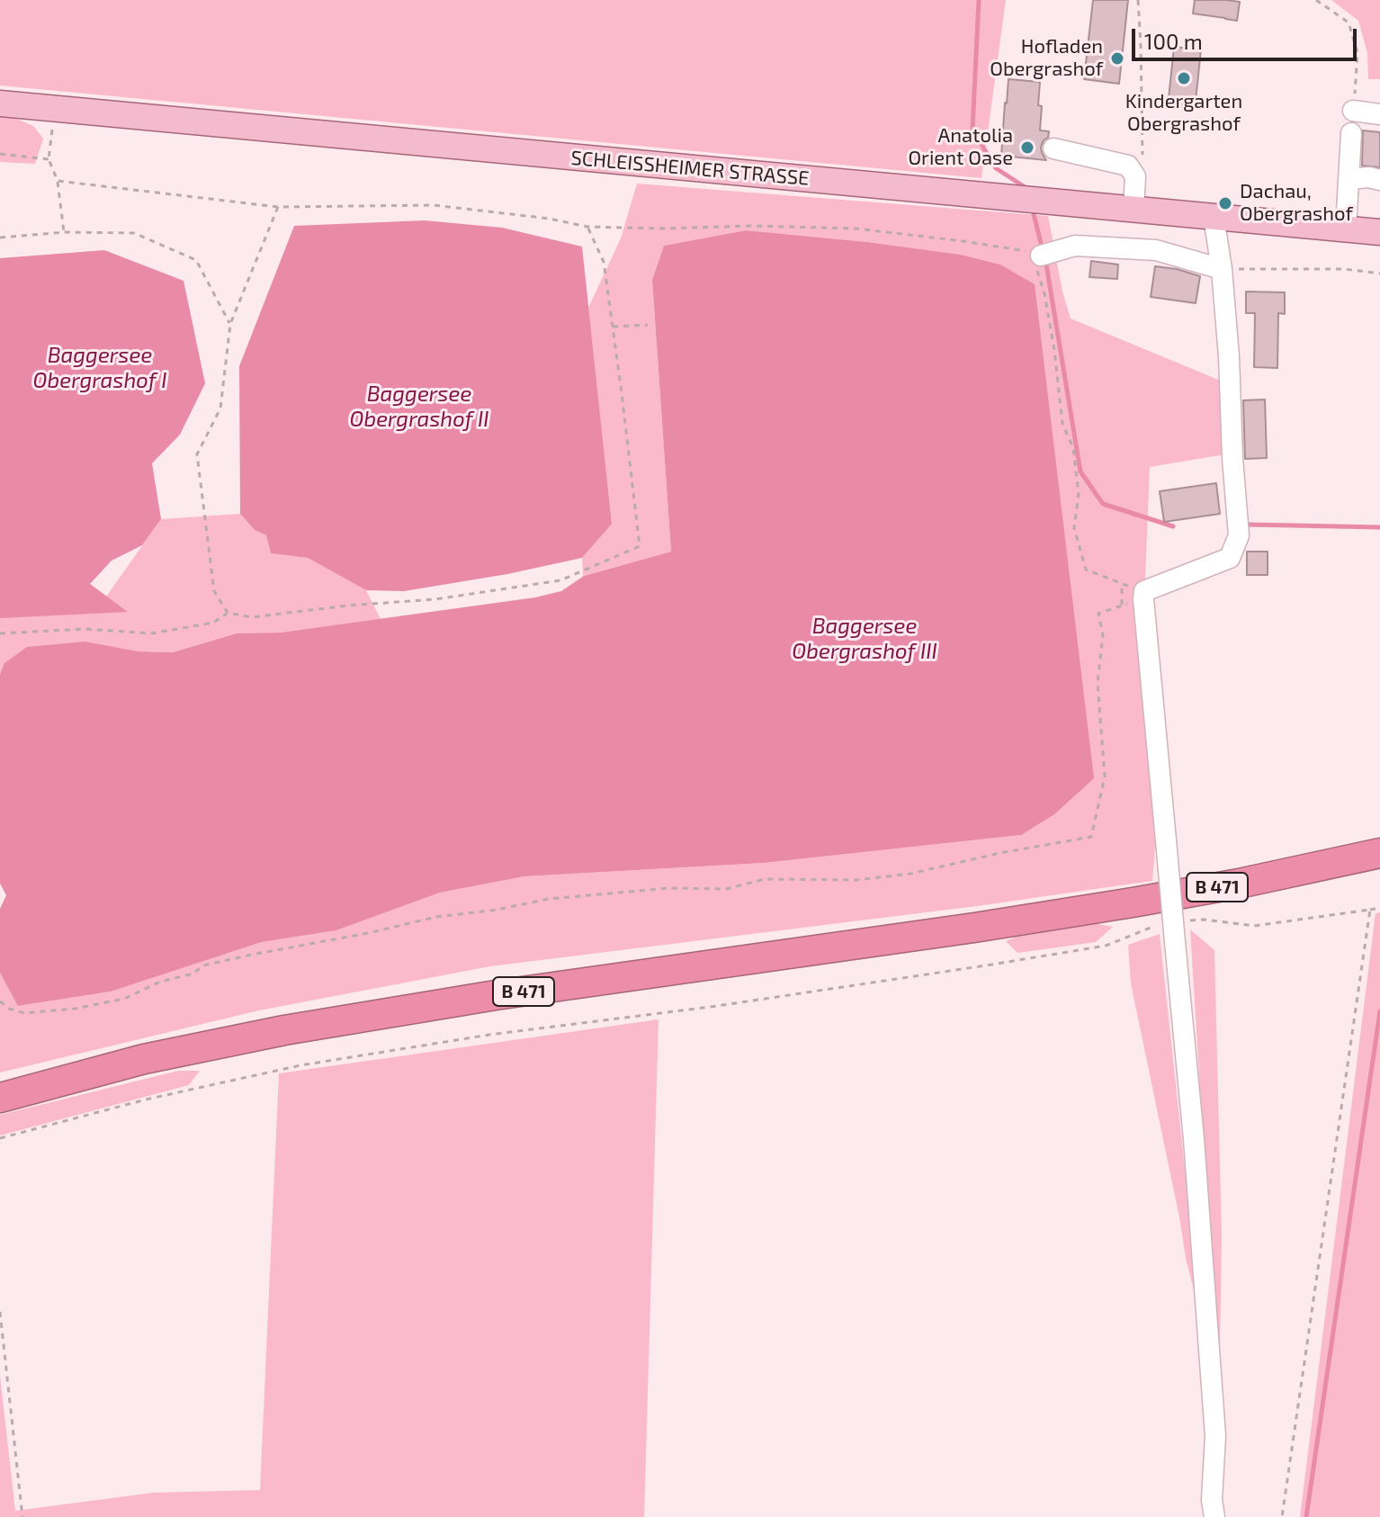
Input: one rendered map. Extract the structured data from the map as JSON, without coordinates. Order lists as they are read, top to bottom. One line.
{"streets":{"highway":["B 471"],"main road":["SCHLEISSHEIMER STRASSE"]},"water":["Baggersee Obergrashof I","Baggersee Obergrashof II","Baggersee Obergrashof III"],"places":["Hofladen Obergrashof","Kindergarten Obergrashof","Anatolia Orient Oase","Dachau, Obergrashof"],"scale_bar":"100 m"}
